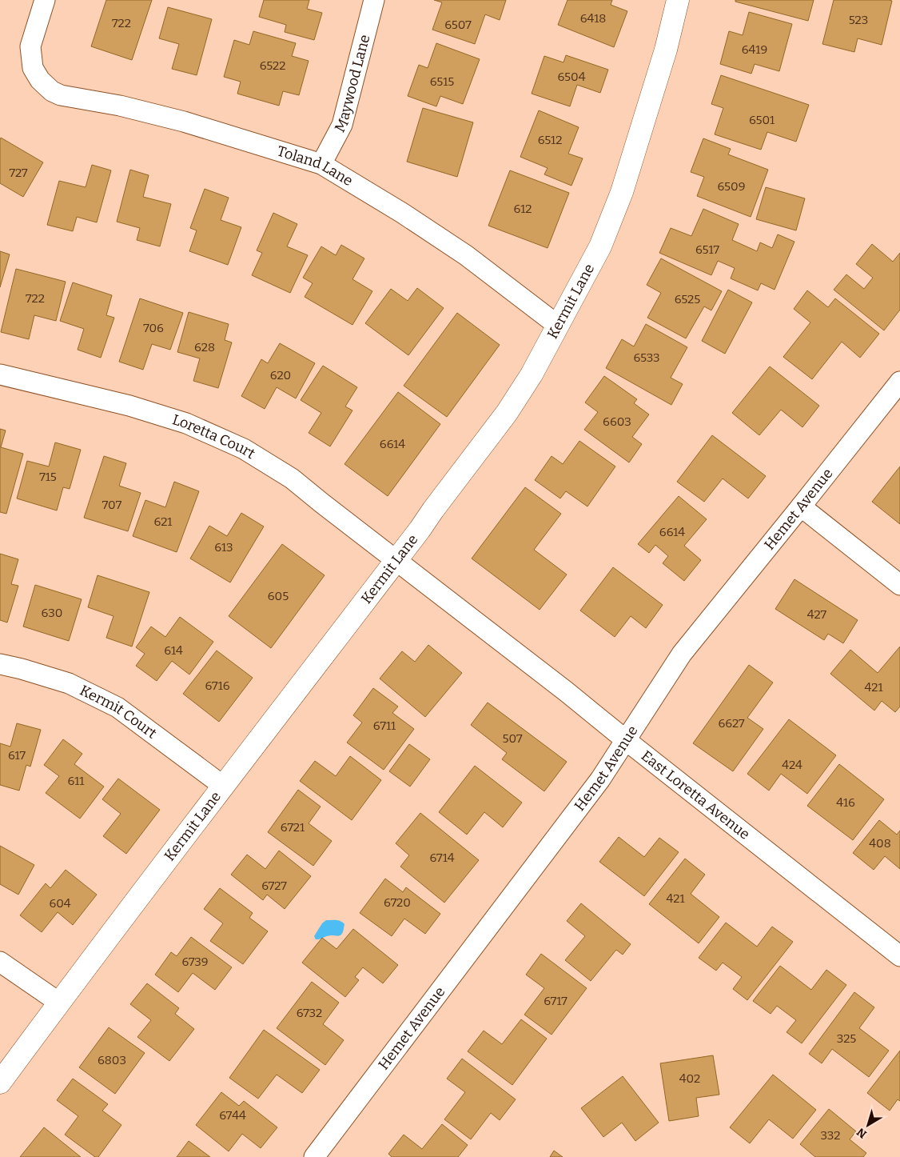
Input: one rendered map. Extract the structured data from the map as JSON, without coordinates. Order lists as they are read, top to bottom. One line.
{"streets":{"street":["Maywood Lane","Toland Lane","Kermit Lane","Loretta Court","Hemet Avenue","Kermit Court","East Loretta Avenue"]},"crossings":[["Maywood Lane","Toland Lane"],["Toland Lane","Kermit Lane"],["Kermit Lane","Loretta Court"],["Kermit Lane","Kermit Court"],["Kermit Lane","East Loretta Avenue"],["Loretta Court","East Loretta Avenue"],["Hemet Avenue","East Loretta Avenue"]],"house_numbers":["6418","523","722","6507","6419","6522","6504","6515","6501","6512","727","6509","612","6517","722","6525","706","628","6533","620","6603","6614","715","707","621","6614","613","605","630","427","614","6716","421","6627","6711","507","617","424","611","416","6721","408","6714","6727","421","6720","604","6739","6717","6732","325","6803","402","6744","332"],"north":"bottom left"}
